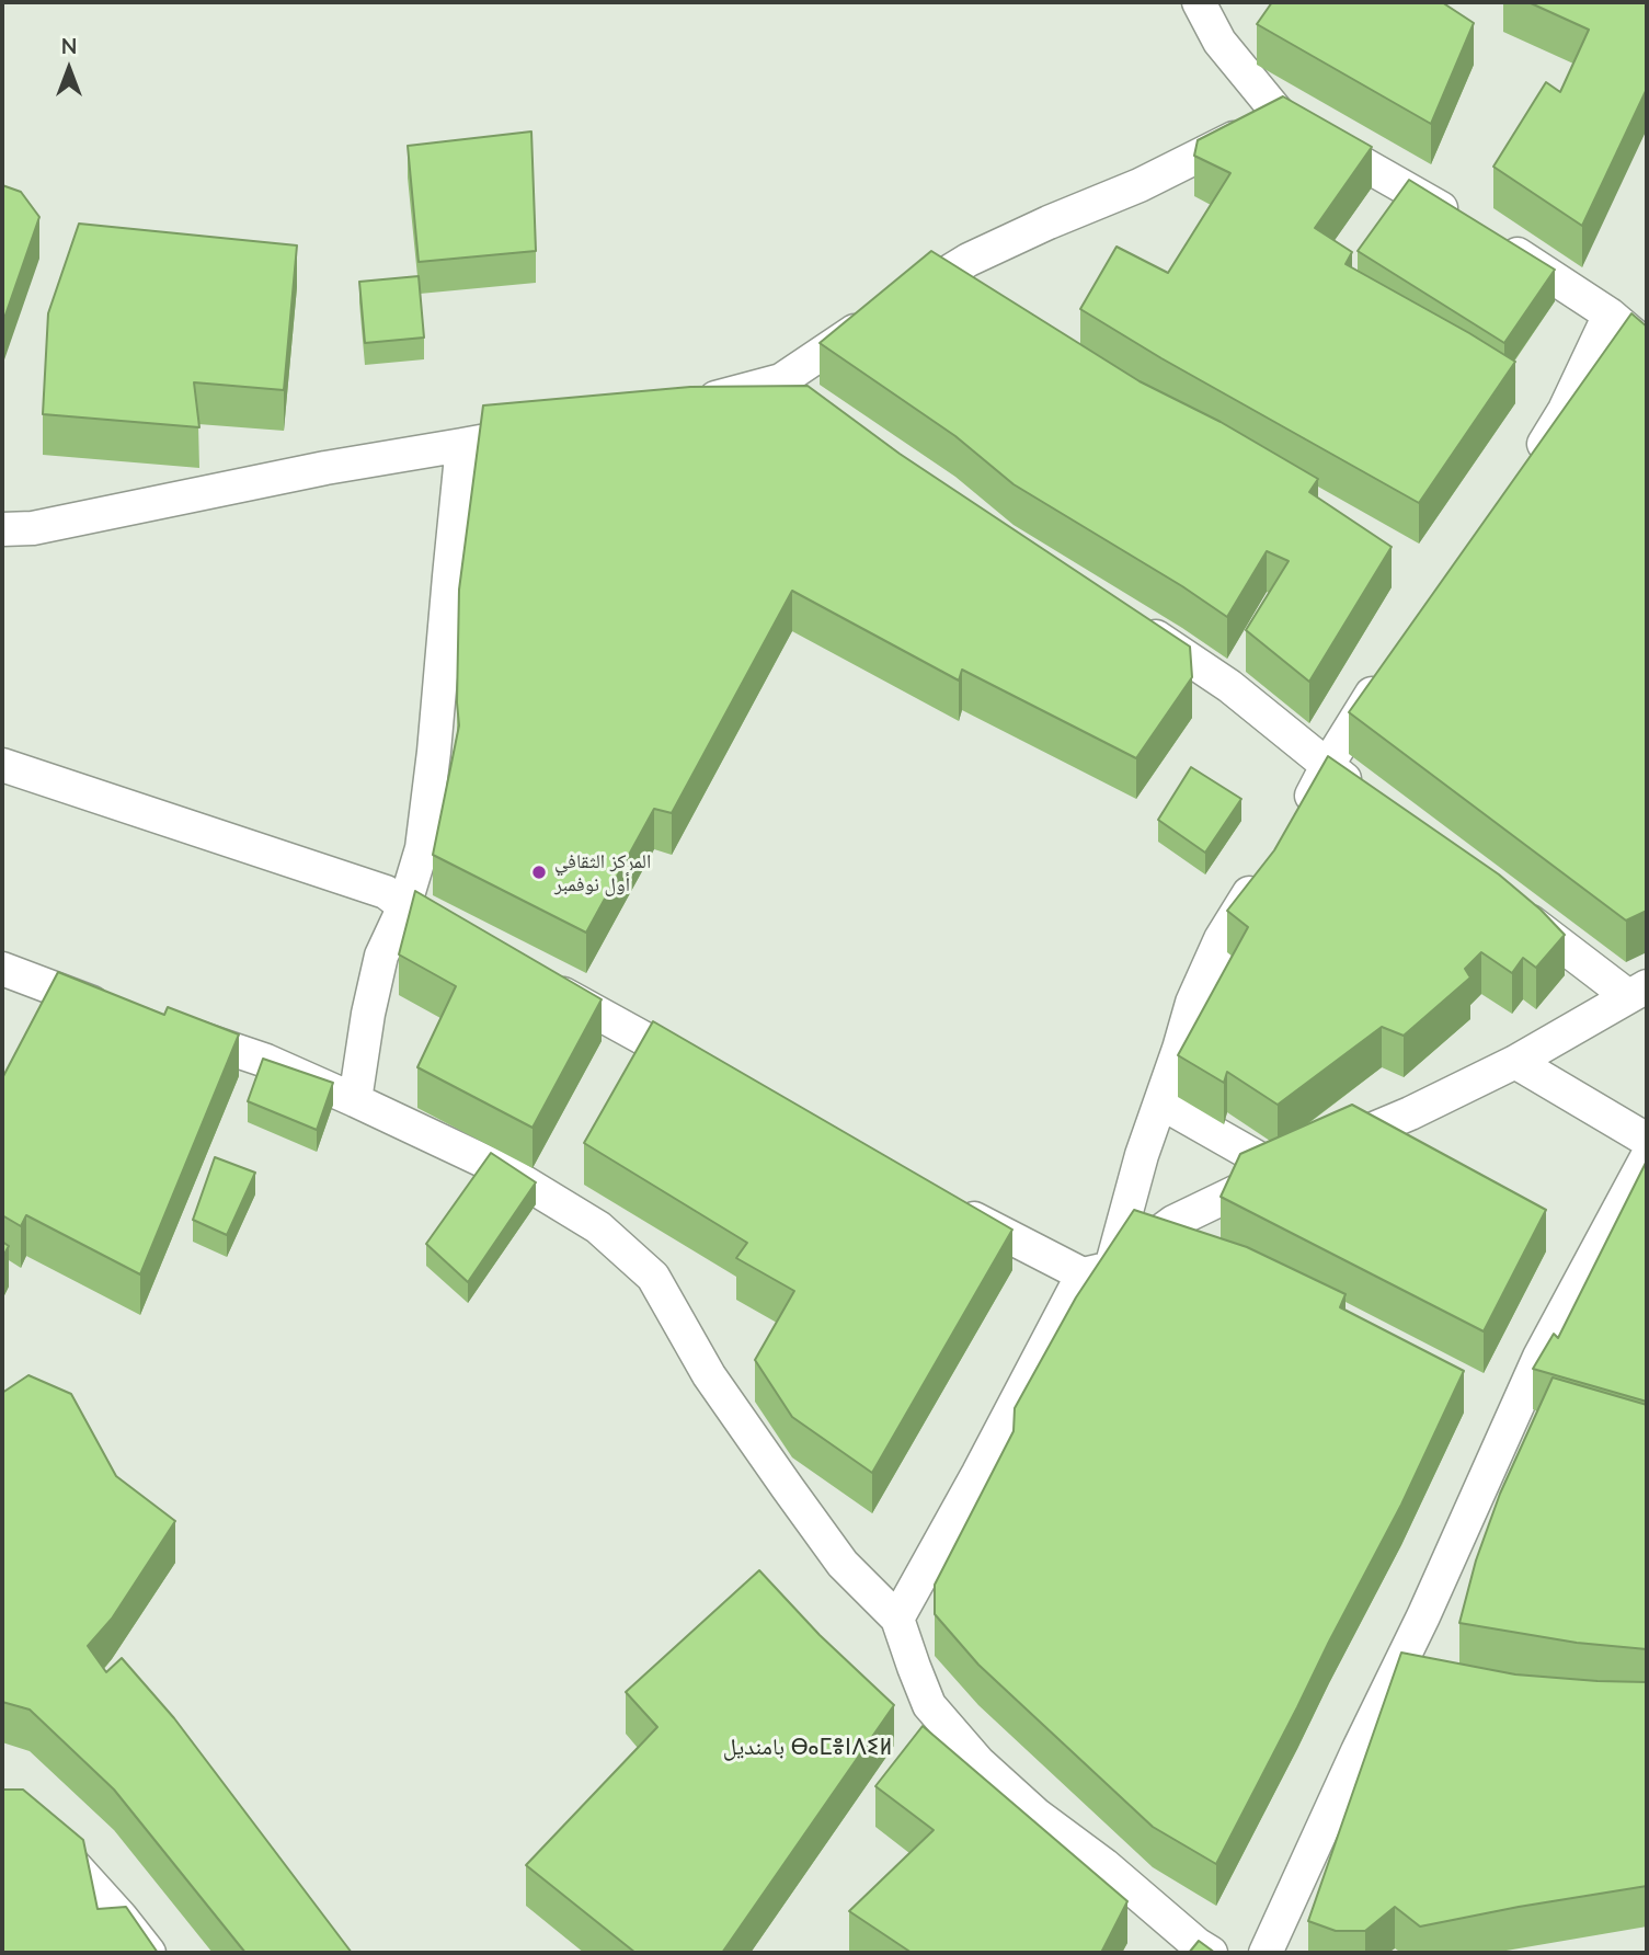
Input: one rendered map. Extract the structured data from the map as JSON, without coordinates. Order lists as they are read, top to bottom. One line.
{"districts":["بامنديل ⴱⴰⵎⴻⵏⴷⵉⵍ"],"places":["المركز الثقافي أول نوفمبر"],"north":"top"}
